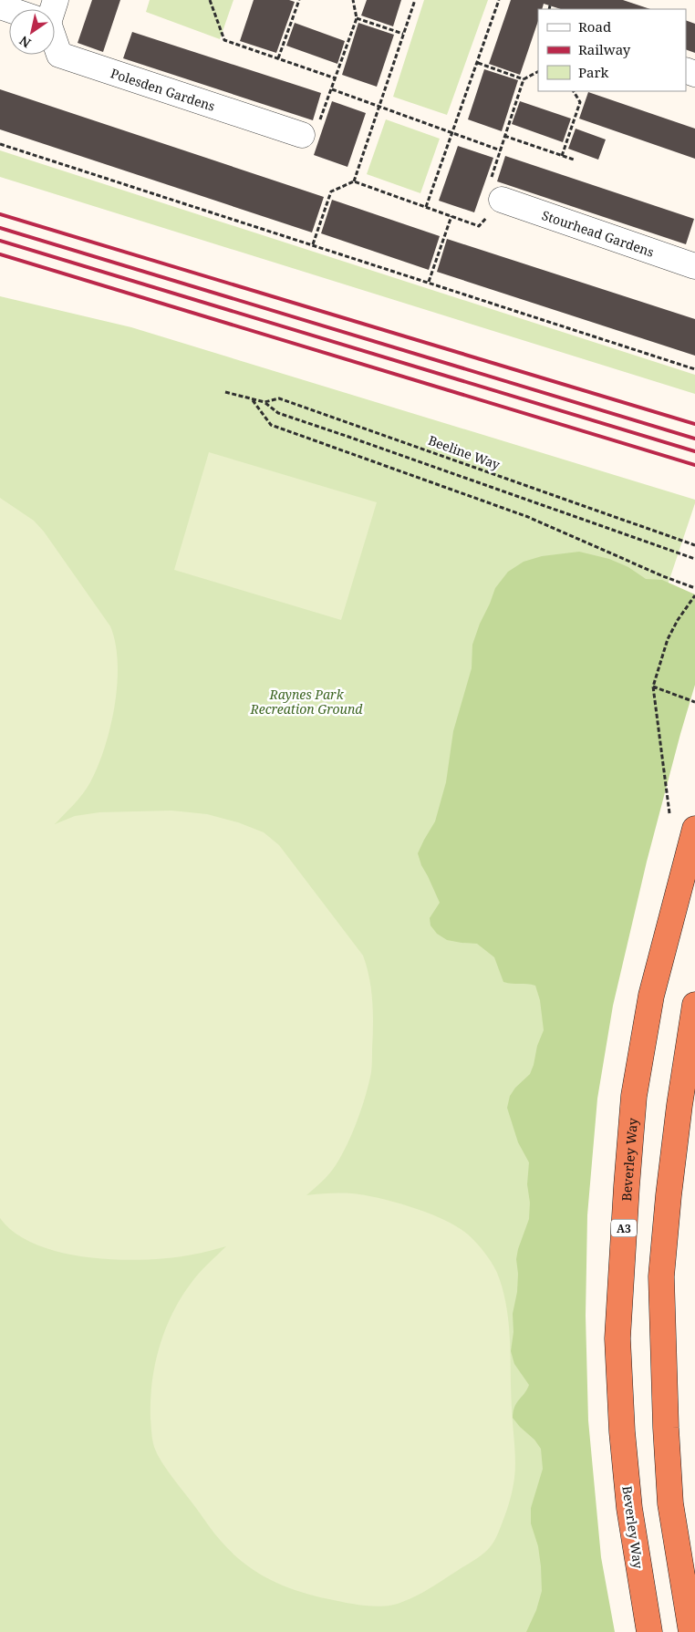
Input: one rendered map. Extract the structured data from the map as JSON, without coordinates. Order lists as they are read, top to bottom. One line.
{"streets":{"highway":["Beverley Way","A3"],"street":["Polesden Gardens","Stourhead Gardens"],"path":["Beeline Way"]},"parks":["Raynes Park Recreation Ground"],"legend":["Road","Railway","Park"],"north":"bottom left"}
